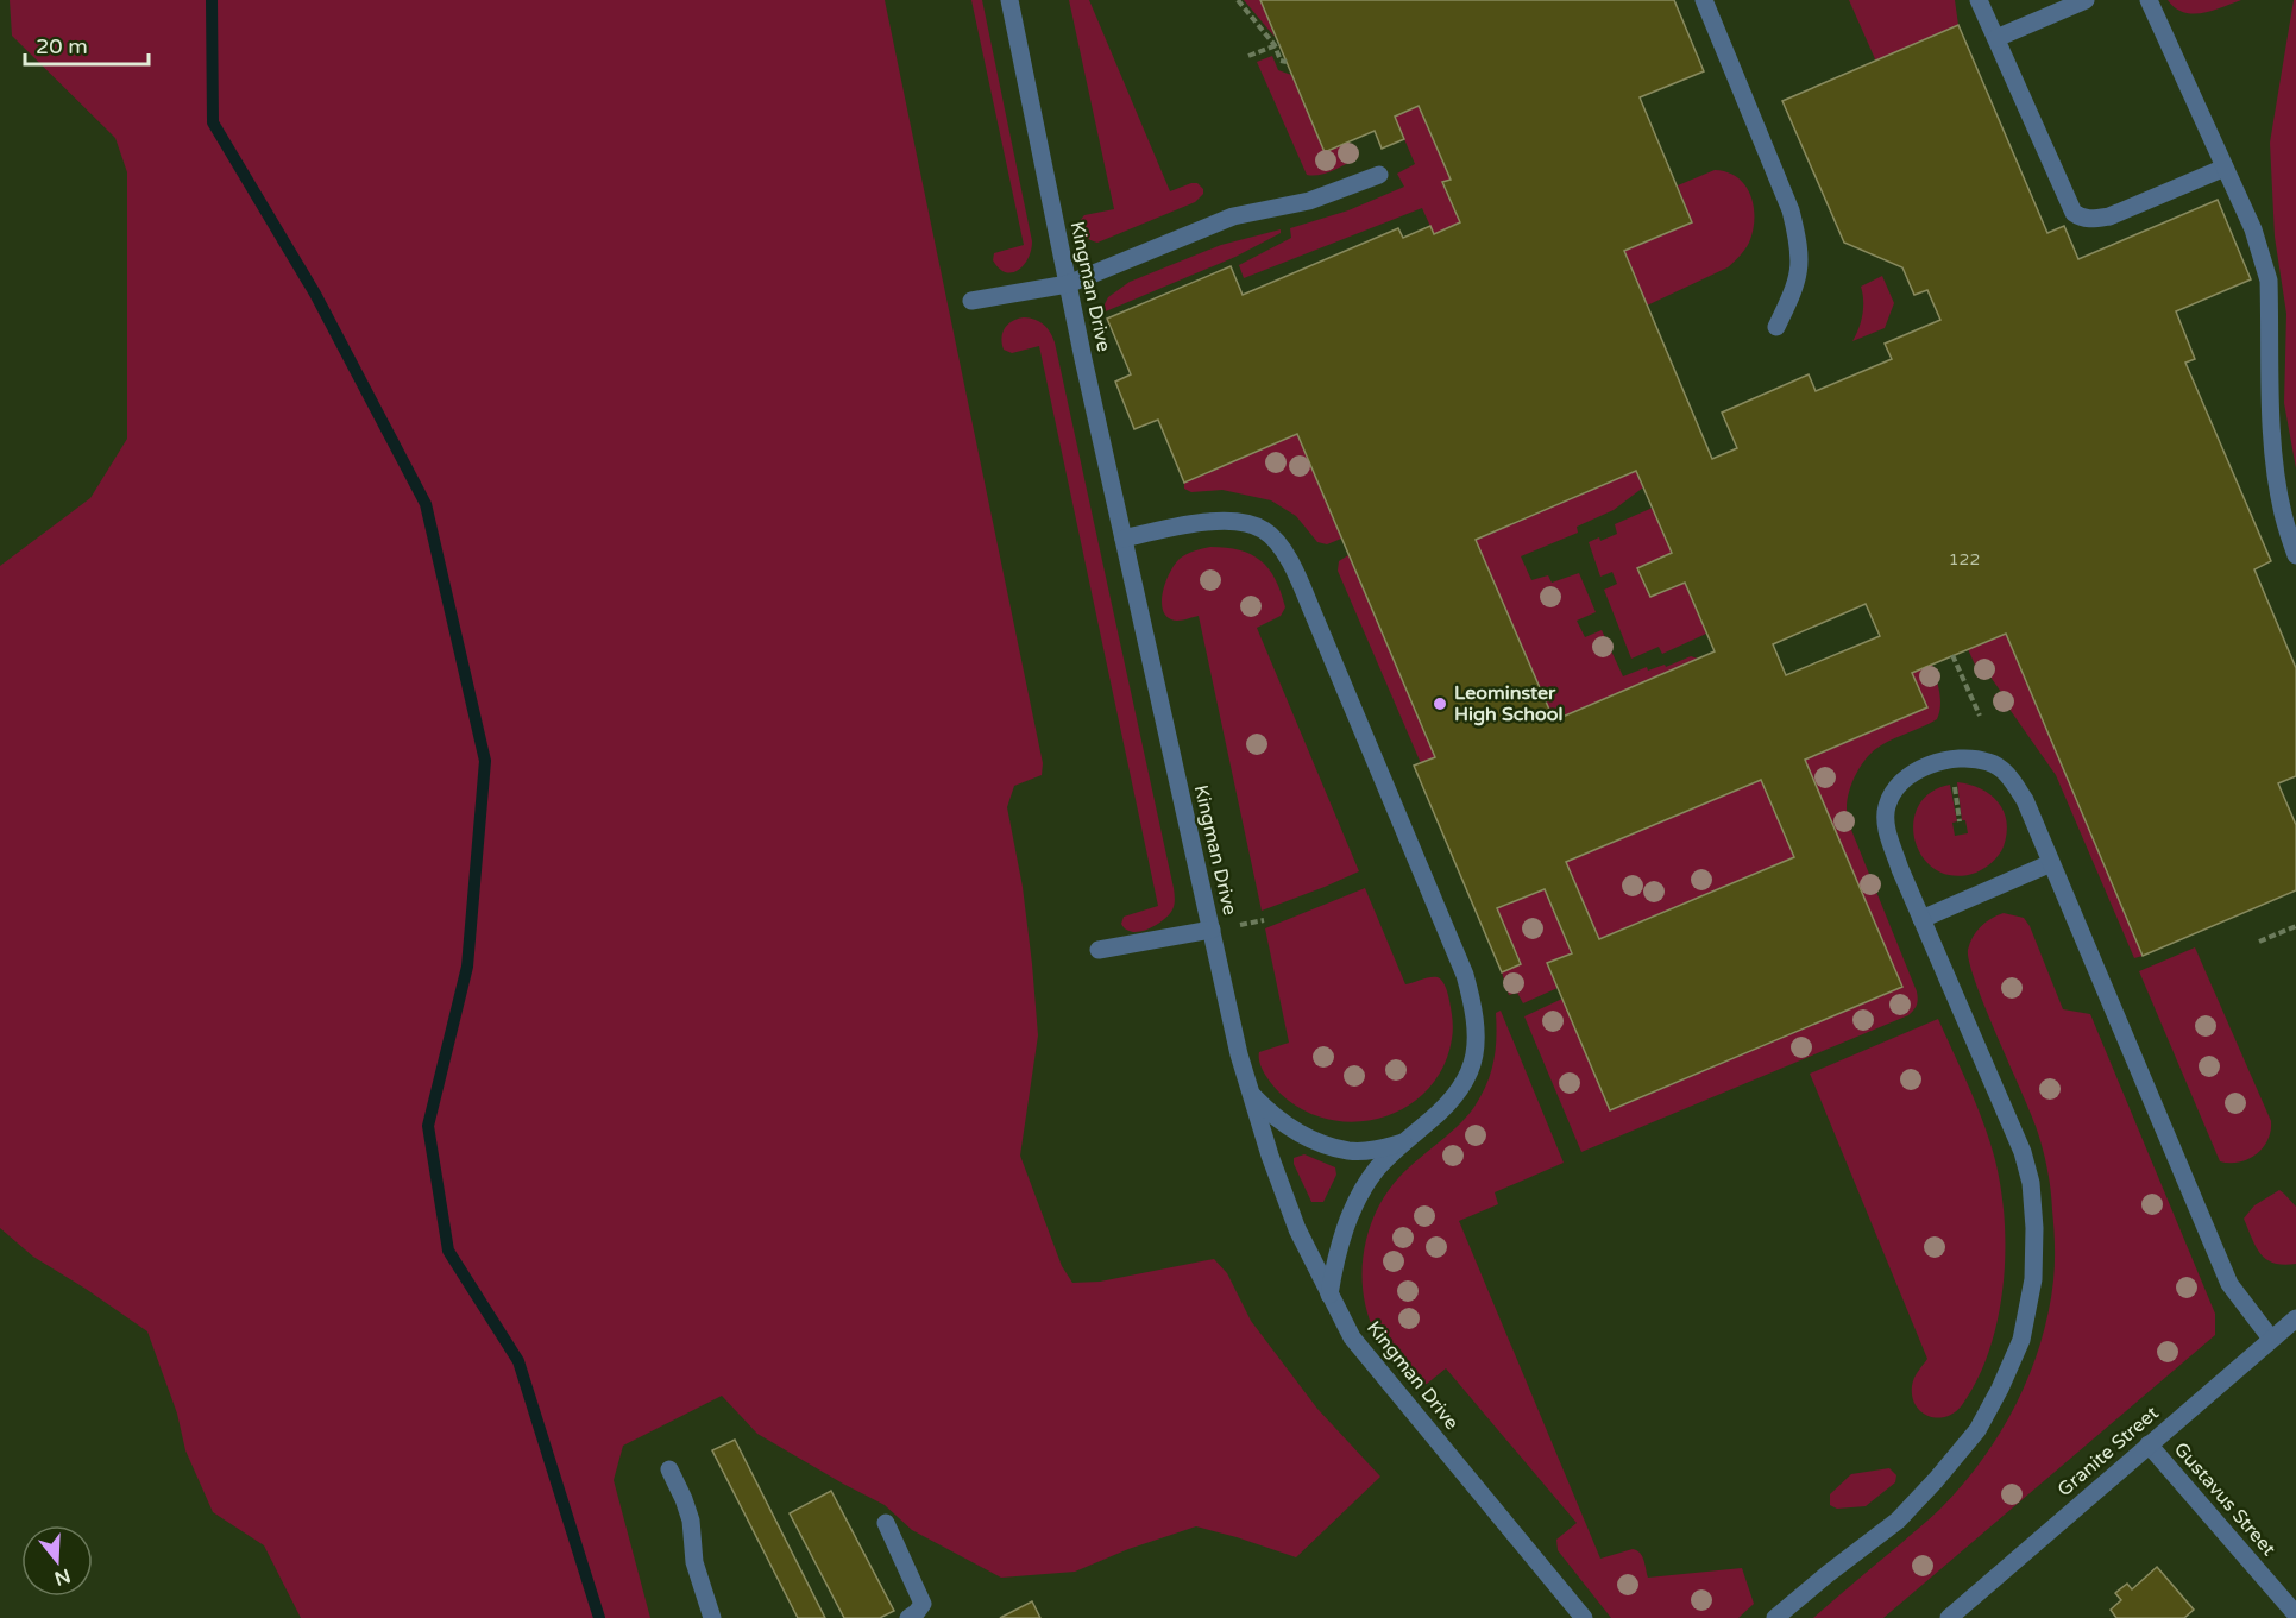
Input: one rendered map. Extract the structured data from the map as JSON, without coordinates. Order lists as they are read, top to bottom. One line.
{"streets":{"street":["Kingman Drive","Granite Street","Gustavus Street"]},"crossings":[["Granite Street","Gustavus Street"]],"places":["Leominster High School"],"house_numbers":["122"],"scale_bar":"20 m","north":"bottom"}
